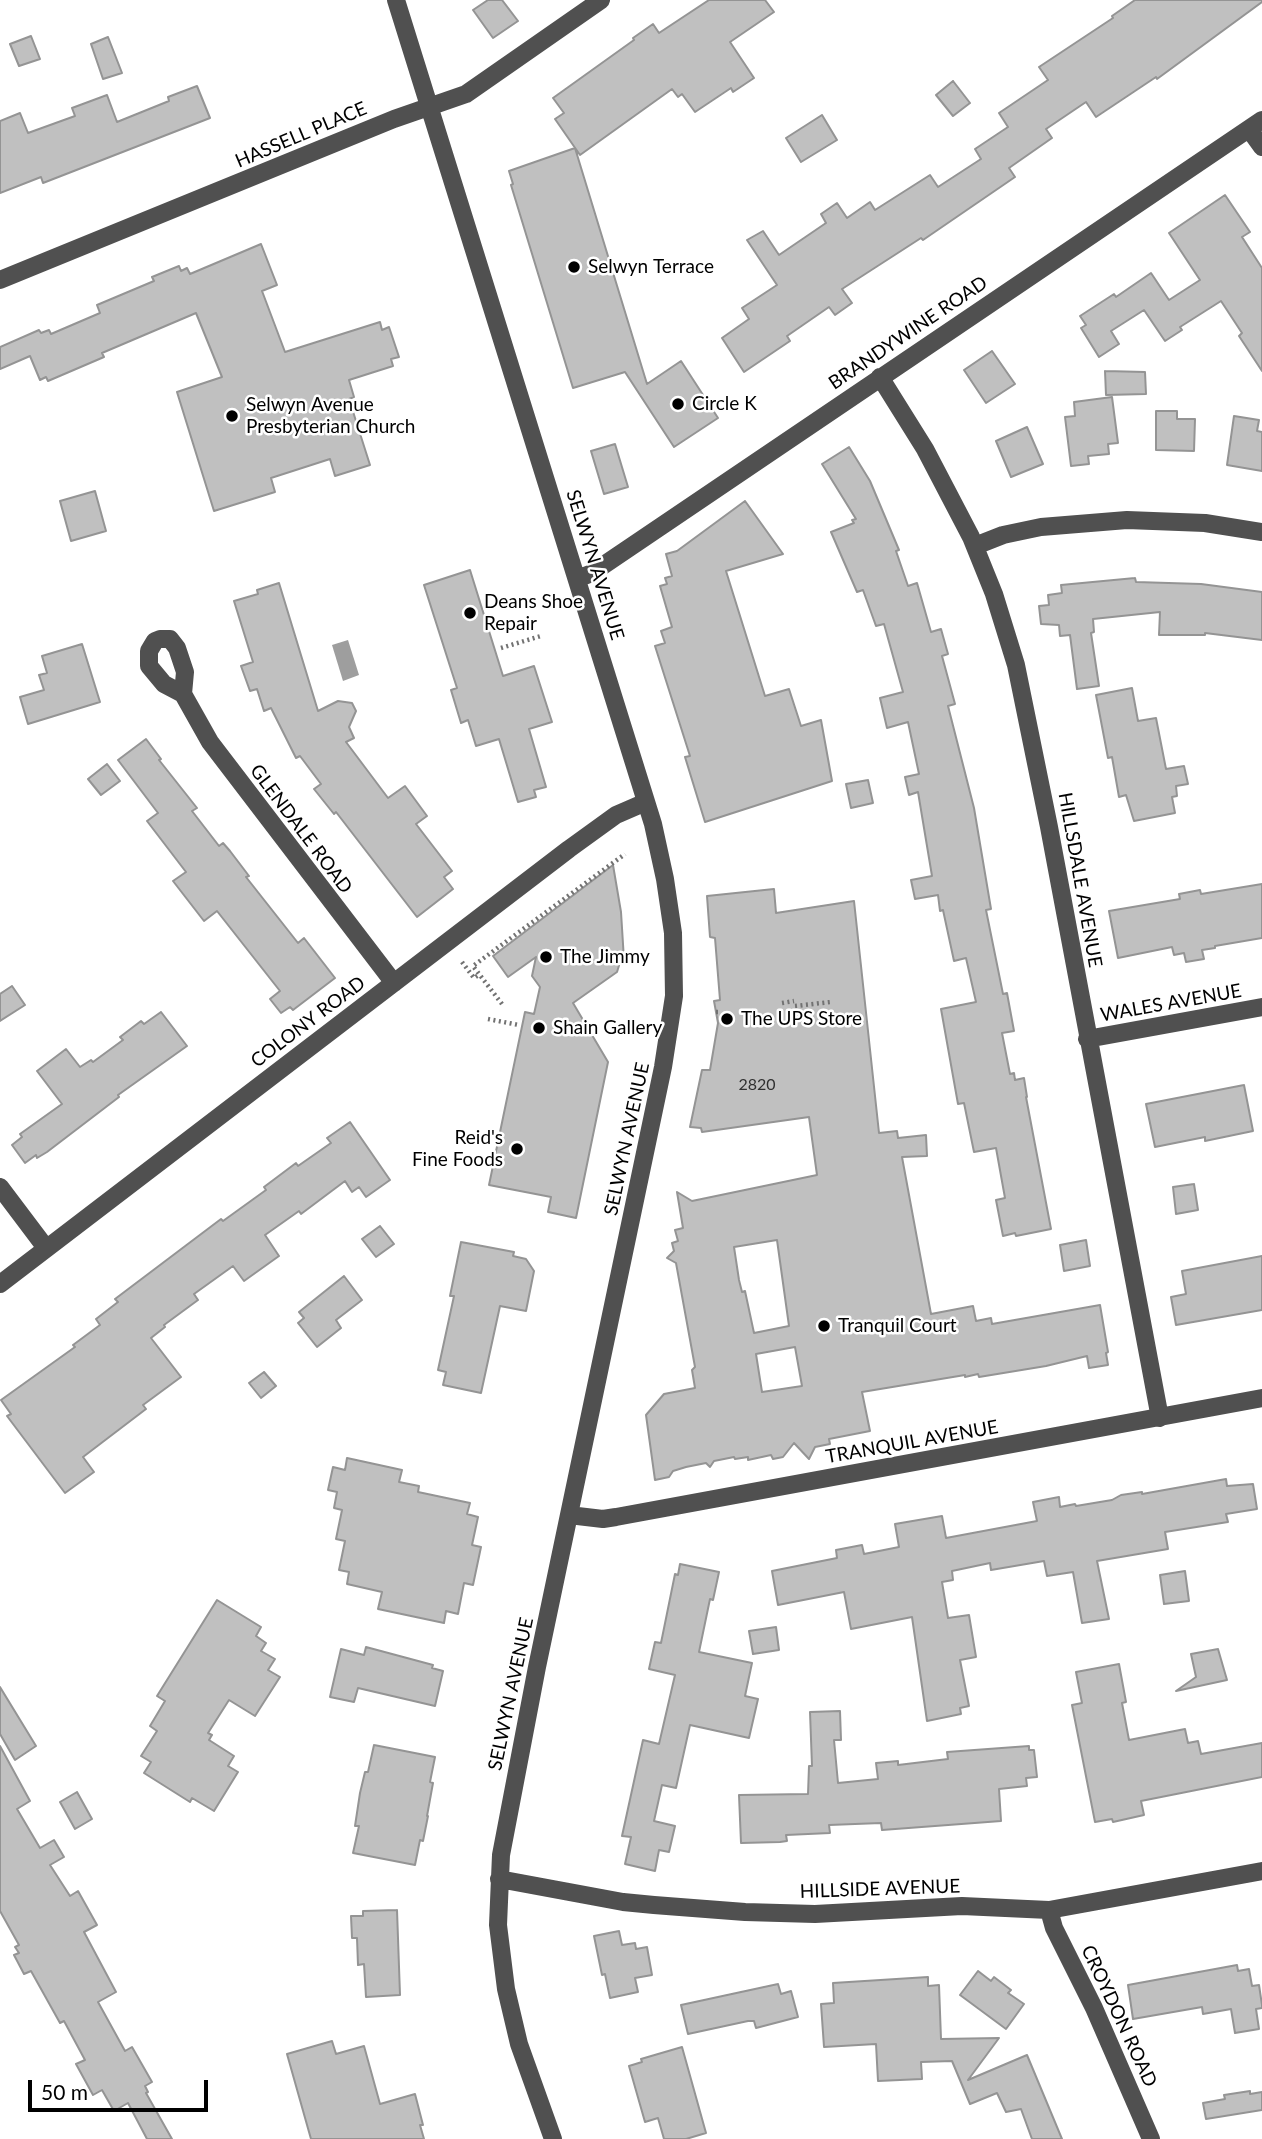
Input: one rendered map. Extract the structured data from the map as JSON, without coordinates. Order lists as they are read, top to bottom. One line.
{"streets":{"street":["HASSELL PLACE","BRANDYWINE ROAD","SELWYN AVENUE","GLENDALE ROAD","HILLSDALE AVENUE","WALES AVENUE","COLONY ROAD","TRANQUIL AVENUE","HILLSIDE AVENUE","CROYDON ROAD"]},"crossings":[["HASSELL PLACE","SELWYN AVENUE"],["BRANDYWINE ROAD","SELWYN AVENUE"],["BRANDYWINE ROAD","HILLSDALE AVENUE"],["SELWYN AVENUE","COLONY ROAD"],["SELWYN AVENUE","TRANQUIL AVENUE"],["SELWYN AVENUE","HILLSIDE AVENUE"],["GLENDALE ROAD","COLONY ROAD"],["HILLSDALE AVENUE","WALES AVENUE"],["HILLSDALE AVENUE","TRANQUIL AVENUE"],["HILLSIDE AVENUE","CROYDON ROAD"]],"places":["Selwyn Terrace","Circle K","Selwyn Avenue Presbyterian Church","Deans Shoe Repair","The Jimmy","The UPS Store","Shain Gallery","Reid's Fine Foods","Tranquil Court"],"house_numbers":["2820"],"scale_bar":"50 m"}
